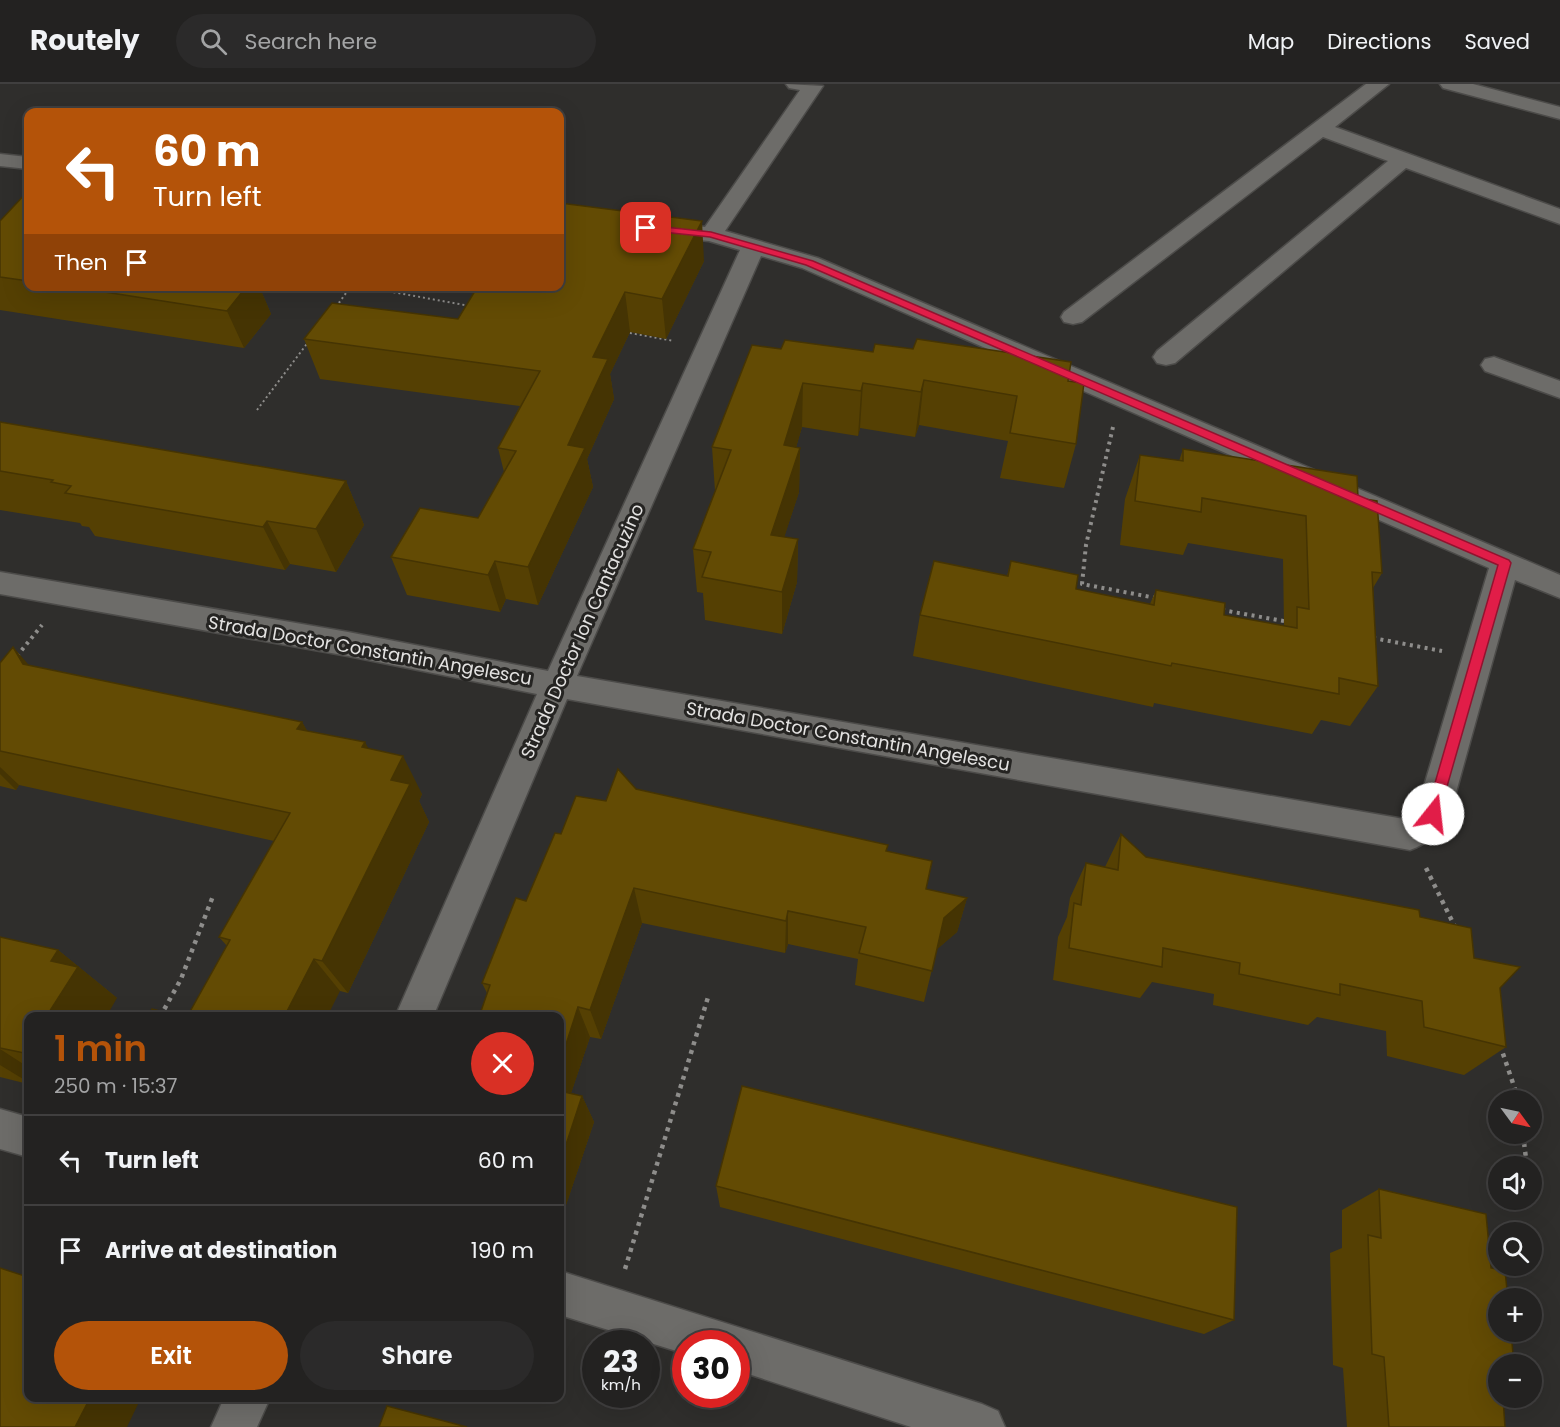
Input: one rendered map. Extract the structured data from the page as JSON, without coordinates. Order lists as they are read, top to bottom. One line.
{"streets":{"street":["Strada Doctor Ion Cantacuzino","Strada Doctor Constantin Angelescu"]},"crossings":[["Strada Doctor Ion Cantacuzino","Strada Doctor Constantin Angelescu"]],"north":"bottom right","page":{"header":"Routely","search":"Search here","nav":["Map","Directions","Saved"],"turn":["60 m","Turn left"],"then":"Then","heading":["1 min","250 m · 15:37"],"map_buttons":["+","−"],"list":[{"name":"Turn left","value":"60 m"},{"name":"Arrive at destination","value":"190 m"}],"buttons":["Exit","Share"],"speed":"23 km/h","limit":"30"}}
